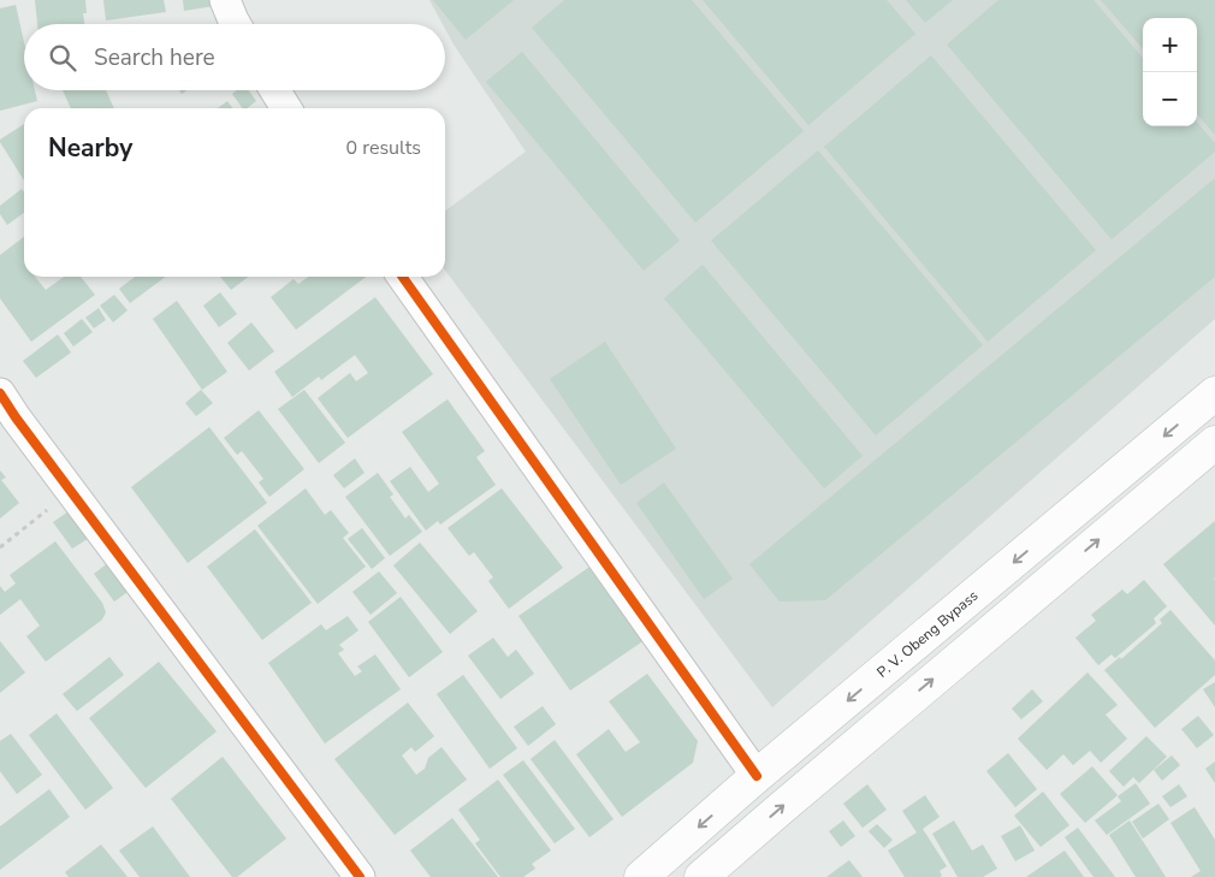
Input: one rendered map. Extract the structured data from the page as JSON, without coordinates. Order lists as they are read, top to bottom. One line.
{"streets":{"highway":["P. V. Obeng Bypass"]},"page":{"map_buttons":["+","−"],"search":"Search here","heading":["Nearby","0 results"]}}
